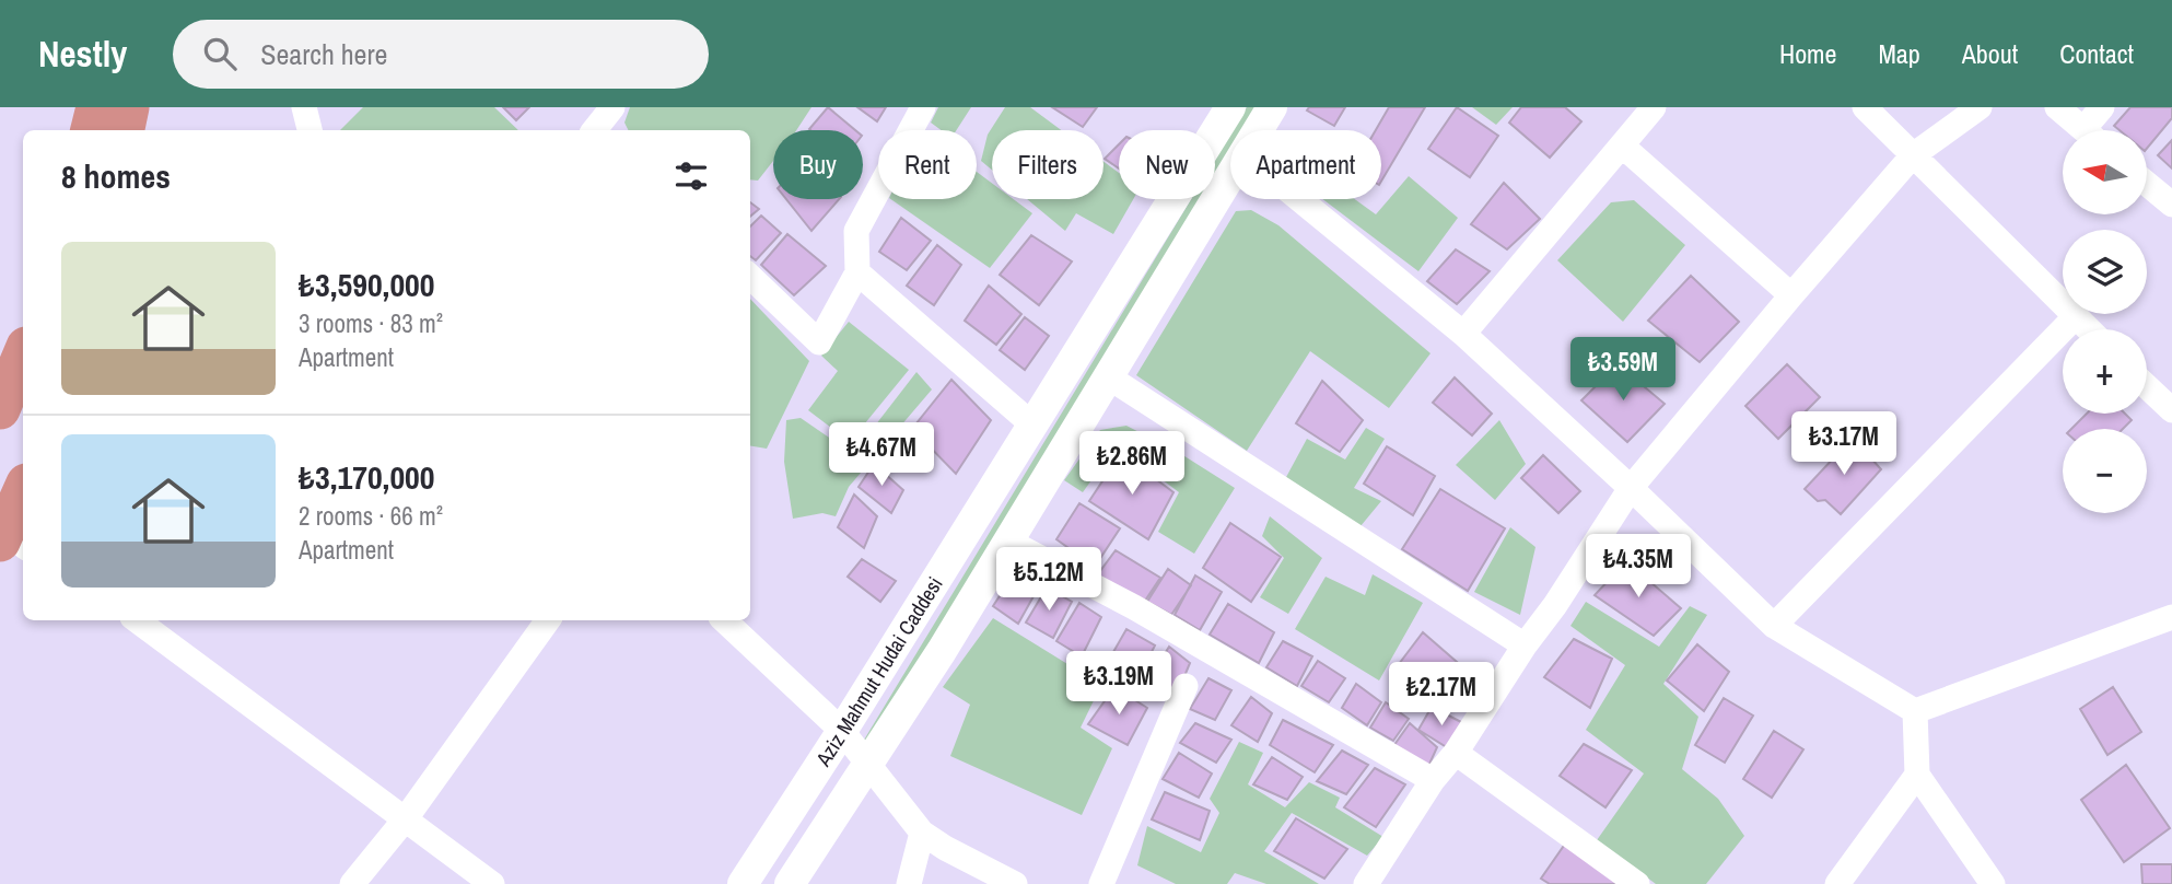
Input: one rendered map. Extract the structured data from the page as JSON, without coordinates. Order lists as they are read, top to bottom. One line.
{"streets":{"street":["Aziz Mahmut Hudai Caddesi"]},"north":"left","page":{"header":"Nestly","search":"Search here","nav":["Home","Map","About","Contact"],"map_buttons":["+","−"],"chip":["Buy","Rent","Filters","New","Apartment"],"heading":"8 homes","list":[{"name":"₺3,590,000","note":"3 rooms · 83 m² · Apartment"},{"name":"₺3,170,000","note":"2 rooms · 66 m² · Apartment"}],"price":["₺3.59M","₺3.17M","₺4.67M","₺2.86M","₺4.35M","₺5.12M","₺3.19M","₺2.17M"]}}
